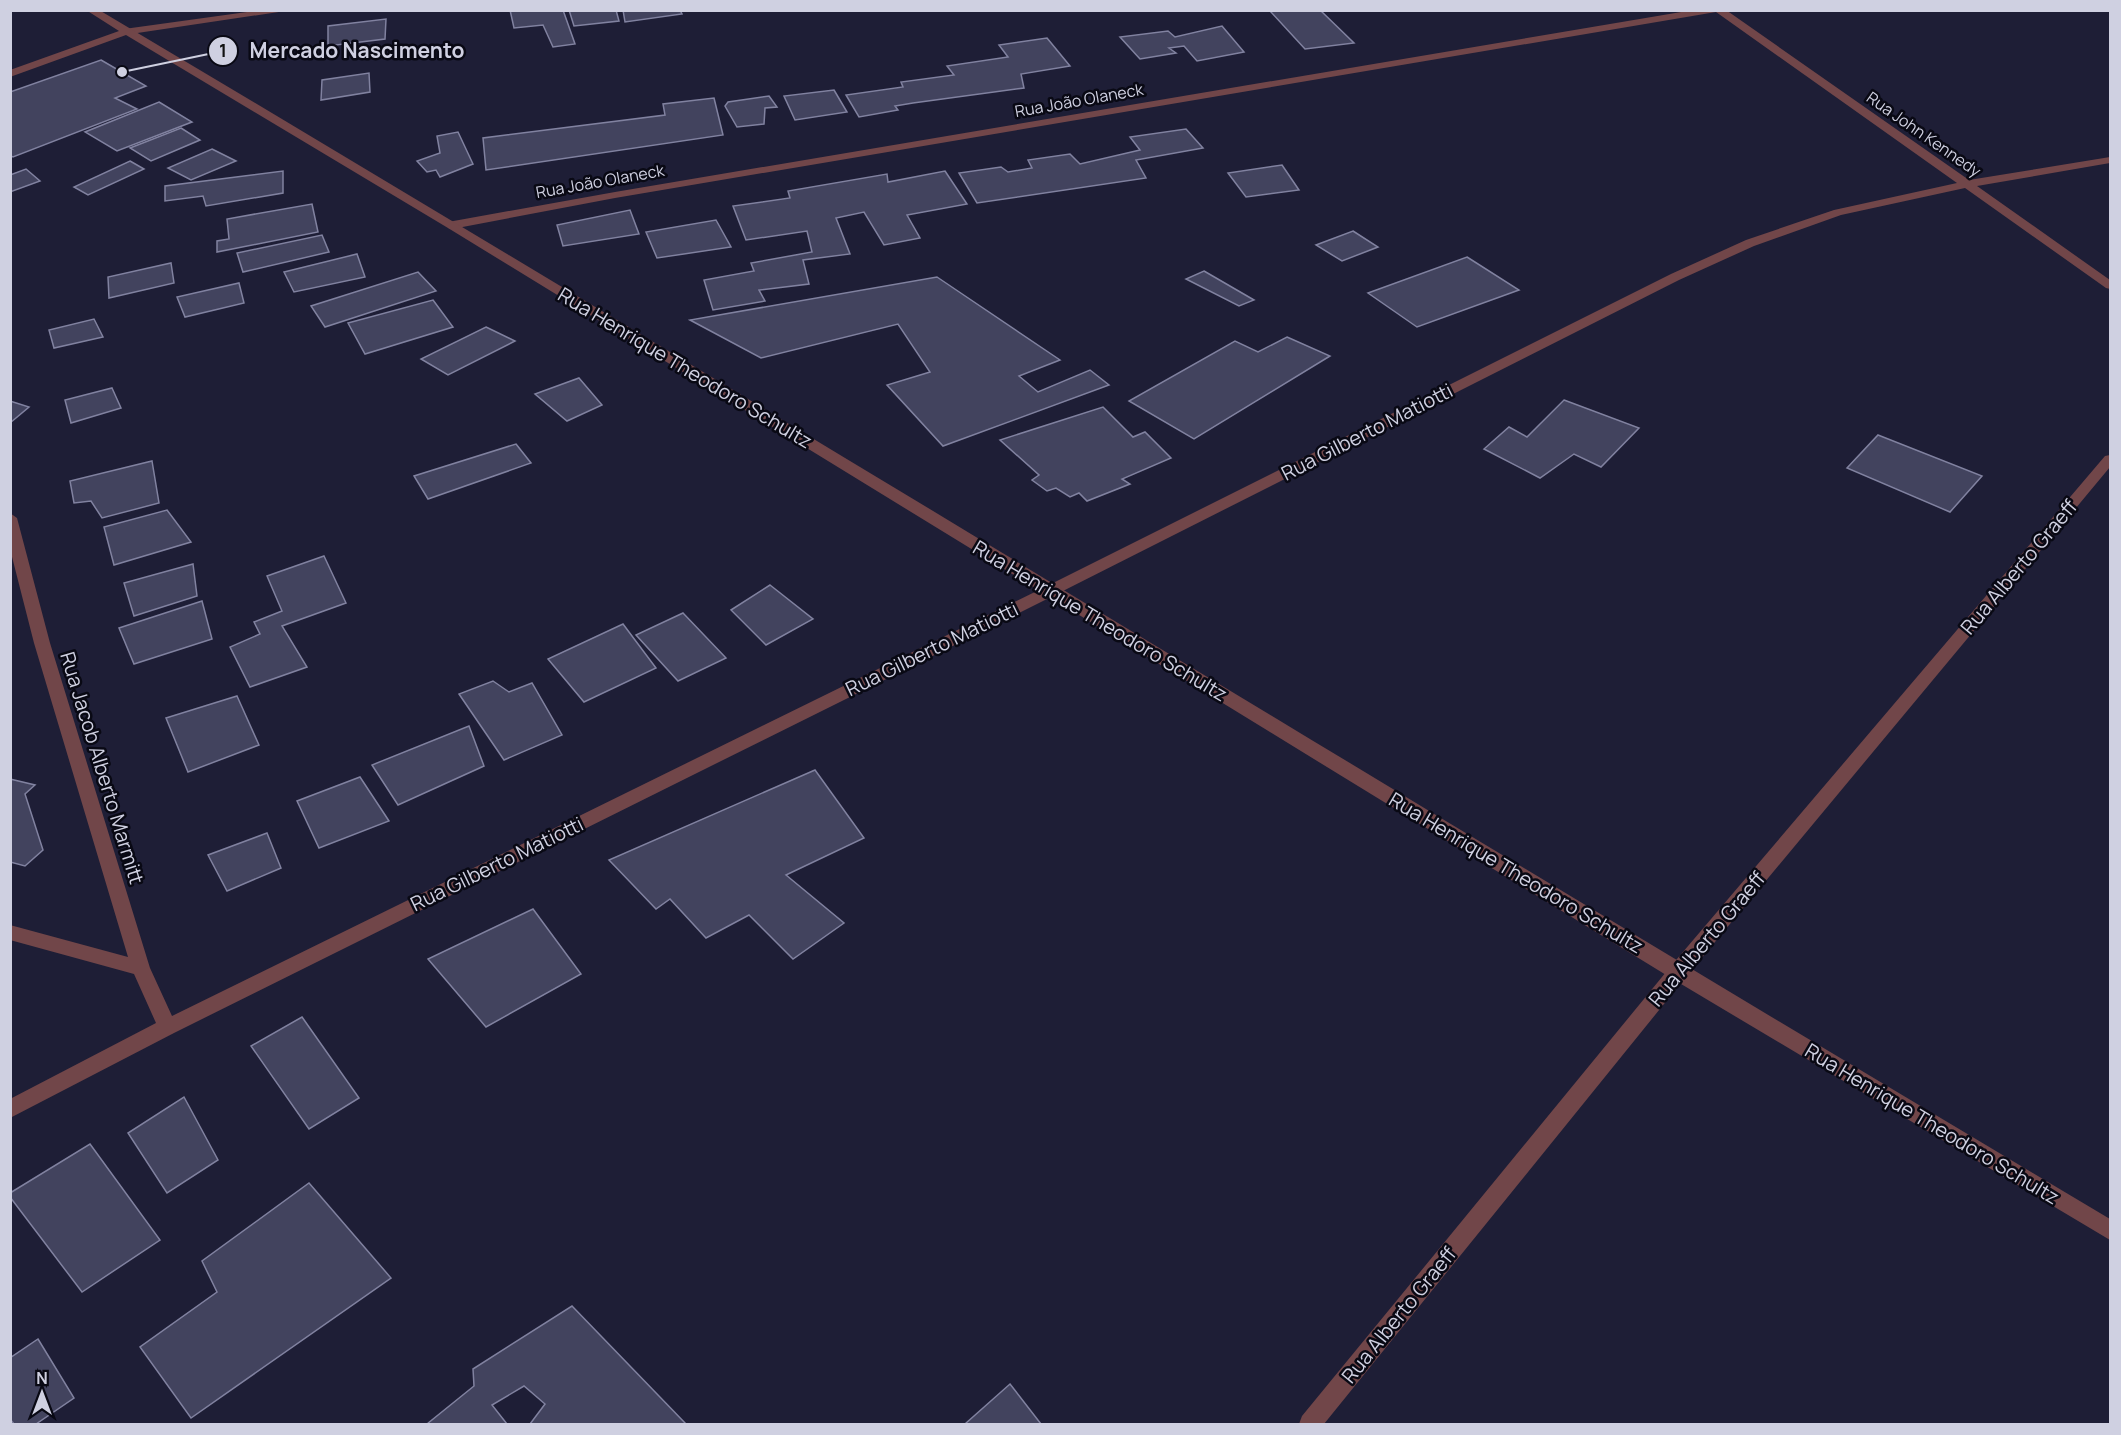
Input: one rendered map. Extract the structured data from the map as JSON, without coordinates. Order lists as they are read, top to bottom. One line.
{"streets":{"street":["Rua João Olaneck","Rua John Kennedy","Rua Henrique Theodoro Schultz","Rua Gilberto Matiotti","Rua Alberto Graeff","Rua Jacob Alberto Marmitt"]},"crossings":[["Rua João Olaneck","Rua Henrique Theodoro Schultz"],["Rua John Kennedy","Rua Gilberto Matiotti"],["Rua Henrique Theodoro Schultz","Rua Gilberto Matiotti"],["Rua Henrique Theodoro Schultz","Rua Alberto Graeff"],["Rua Gilberto Matiotti","Rua Jacob Alberto Marmitt"]],"places":["Mercado Nascimento"],"north":"top"}
